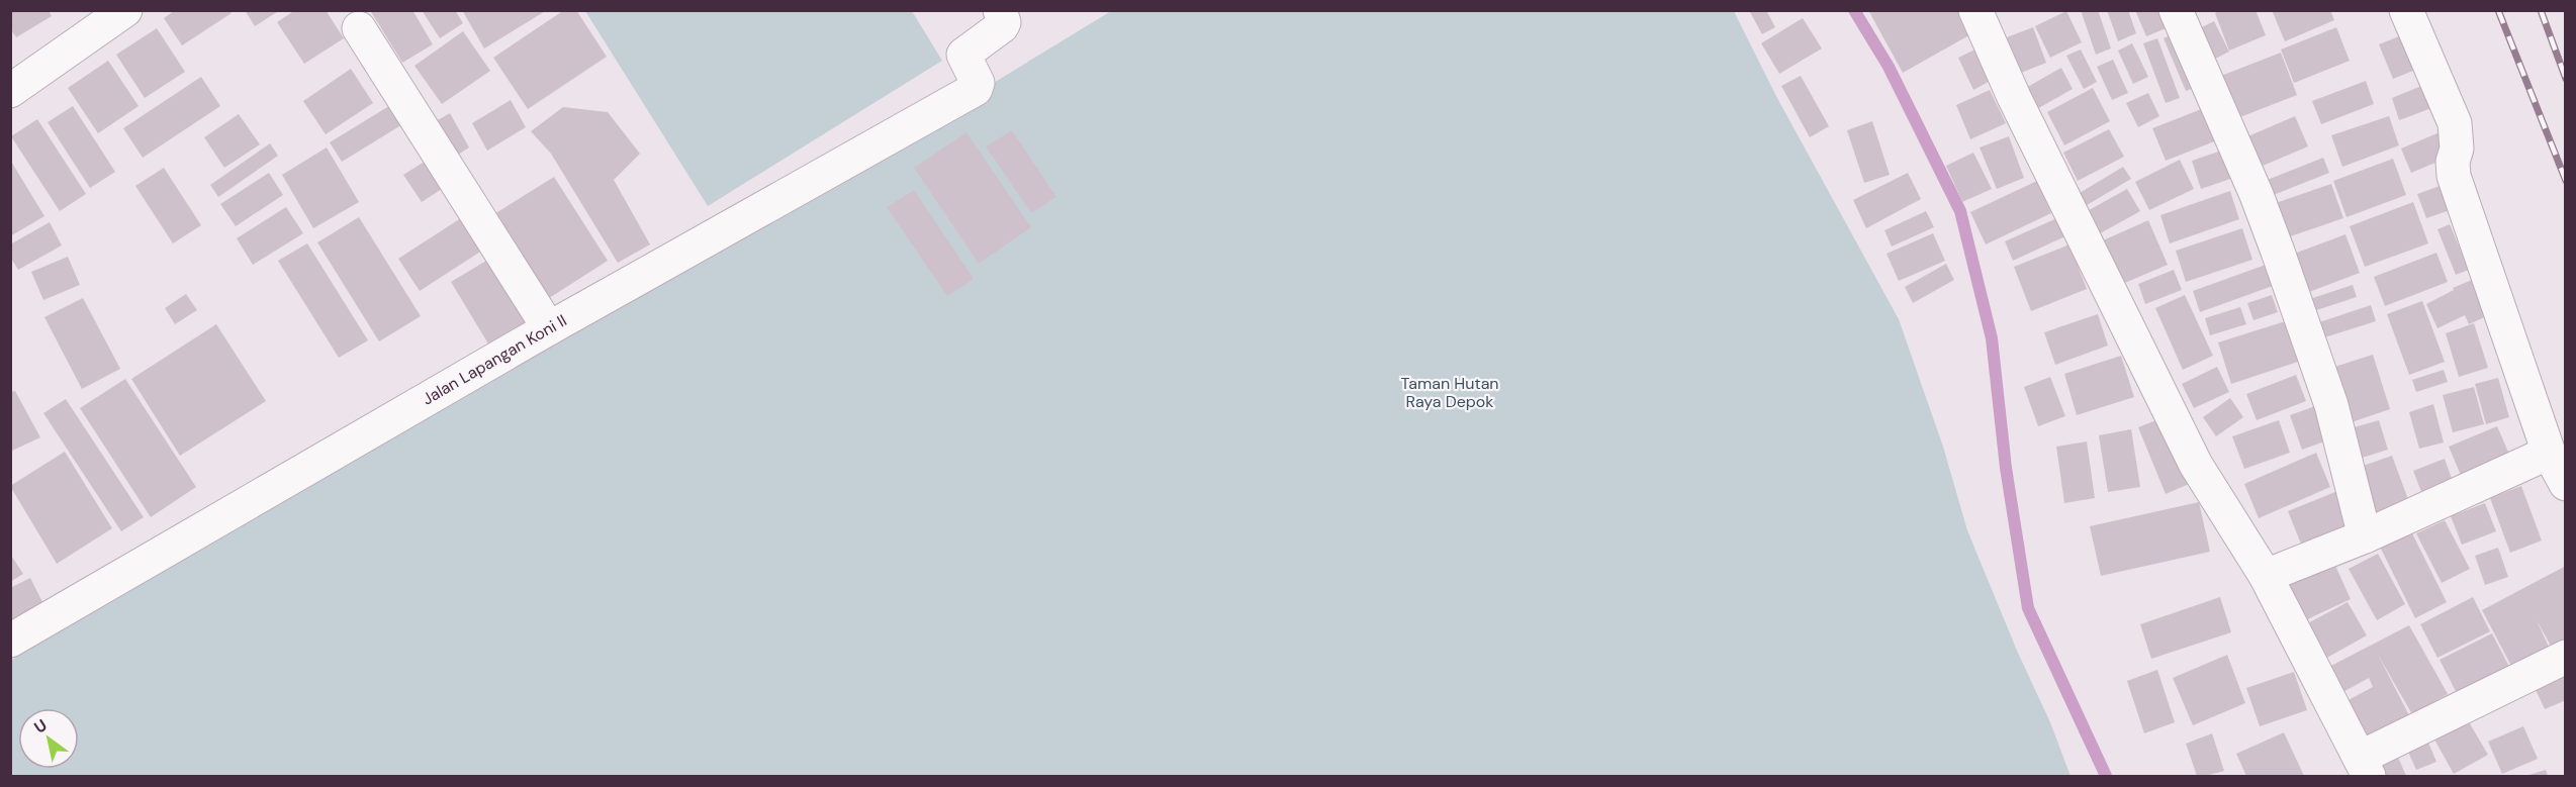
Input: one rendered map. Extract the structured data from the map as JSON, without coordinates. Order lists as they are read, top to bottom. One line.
{"streets":{"street":["Jalan Lapangan Koni II"]},"parks":["Taman Hutan Raya Depok"],"north":"top left"}
